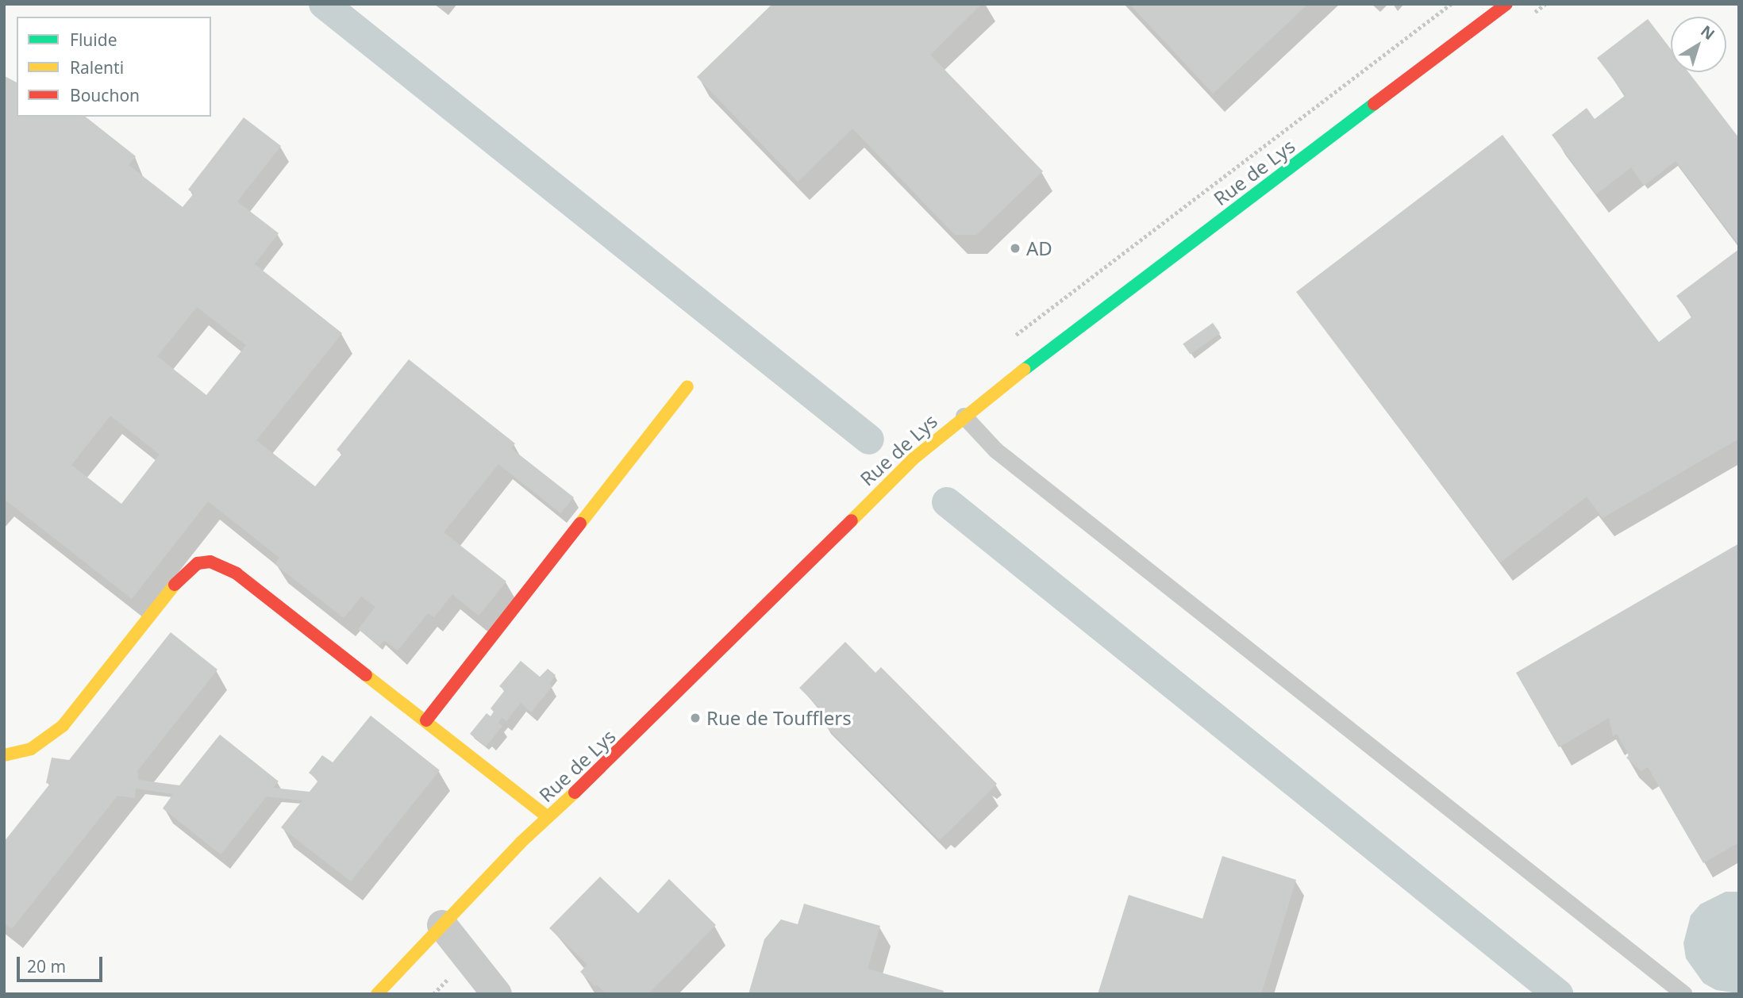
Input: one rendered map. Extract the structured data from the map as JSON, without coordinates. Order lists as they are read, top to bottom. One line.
{"streets":{"street":["Rue de Lys"]},"places":["AD","Rue de Toufflers"],"legend":["Fluide","Ralenti","Bouchon"],"scale_bar":"20 m","north":"top right"}
